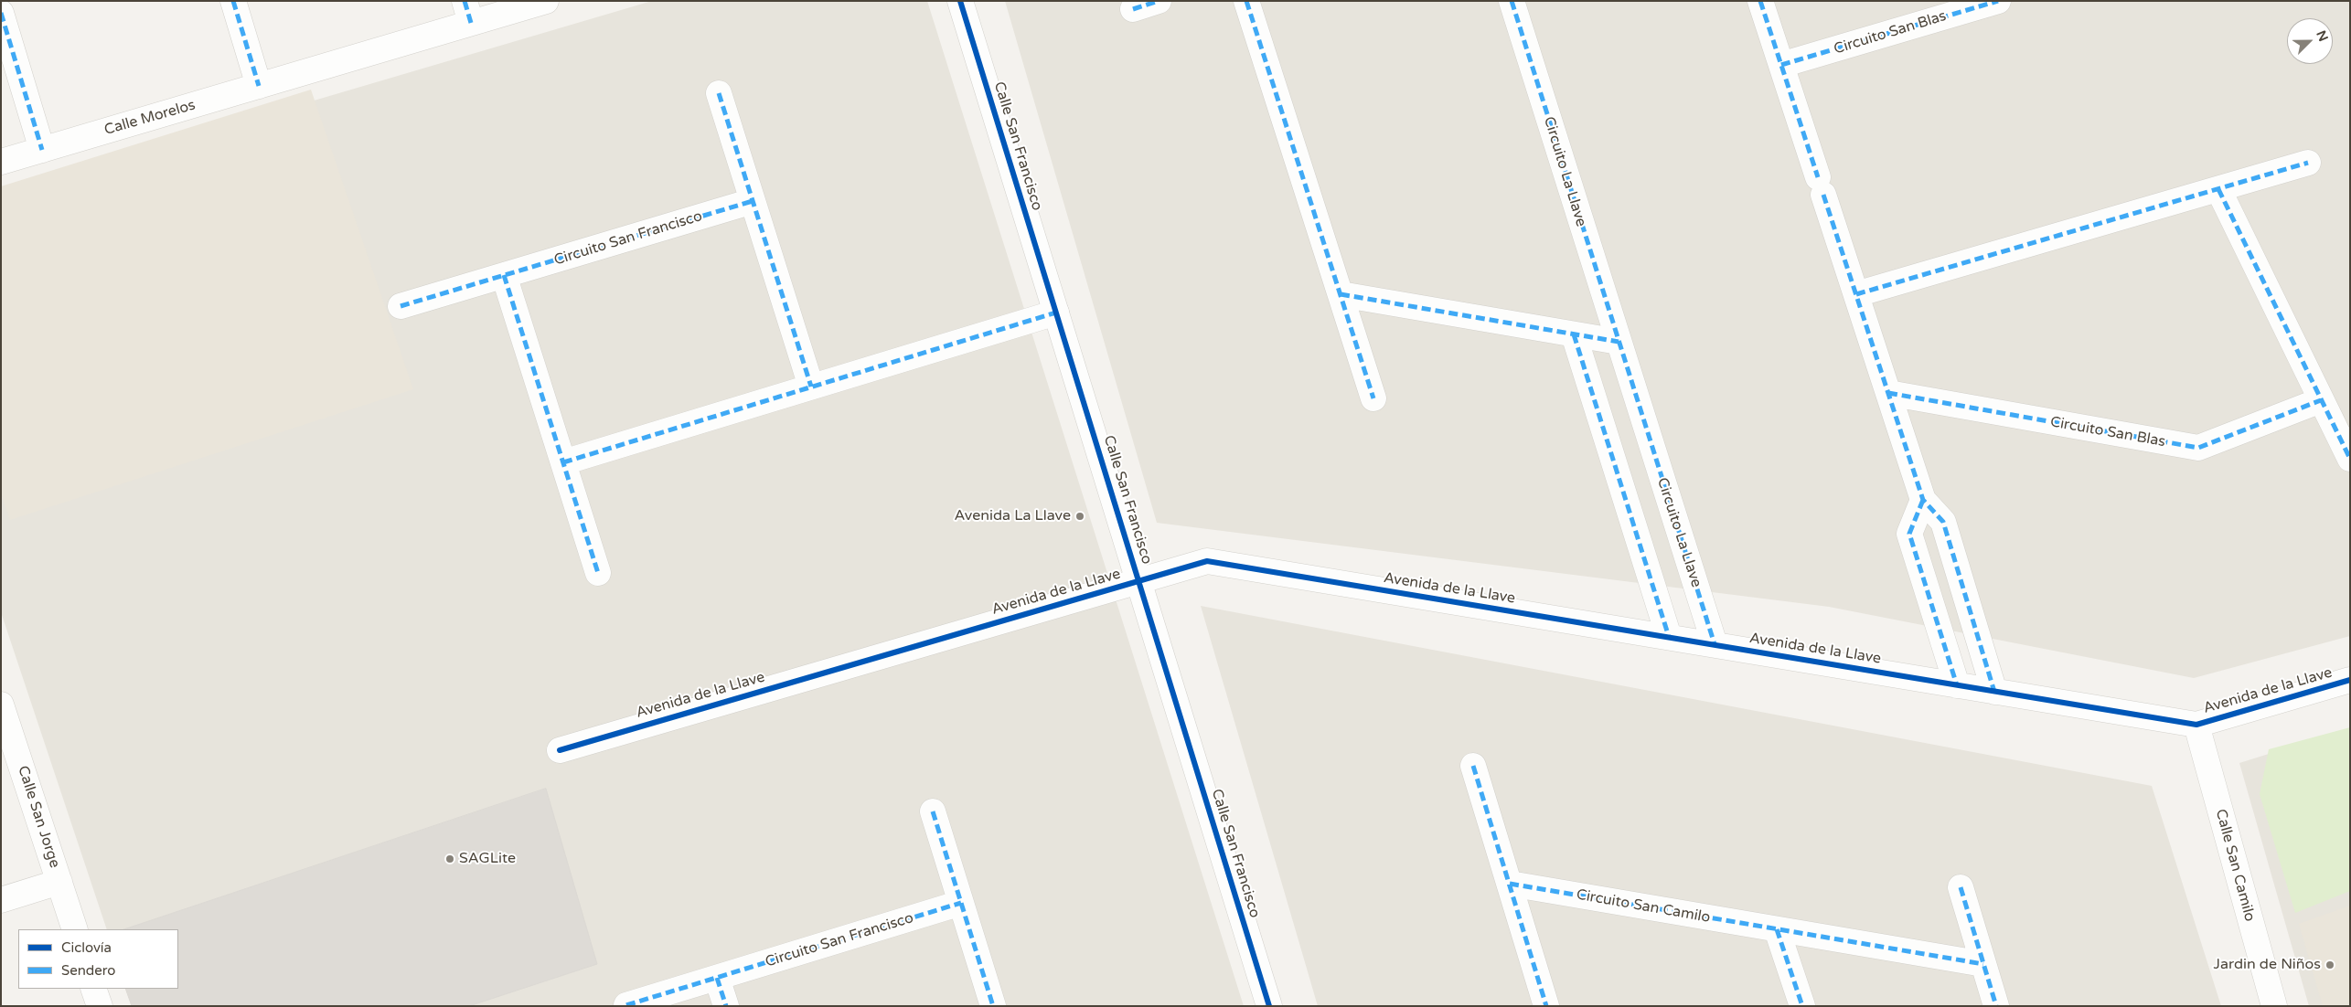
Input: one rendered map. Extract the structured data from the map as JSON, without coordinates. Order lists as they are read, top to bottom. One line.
{"streets":{"street":["Circuito San Blas","Calle Morelos","Calle San Francisco","Circuito La Llave","Circuito San Francisco","Avenida de la Llave","Calle San Jorge","Calle San Camilo","Circuito San Camilo"]},"crossings":[["Calle San Francisco","Avenida de la Llave"],["Circuito La Llave","Avenida de la Llave"],["Avenida de la Llave","Calle San Camilo"]],"places":["Avenida La Llave","SAGLite","Jardin de Niños"],"legend":["Ciclovía","Sendero"],"north":"top right"}
